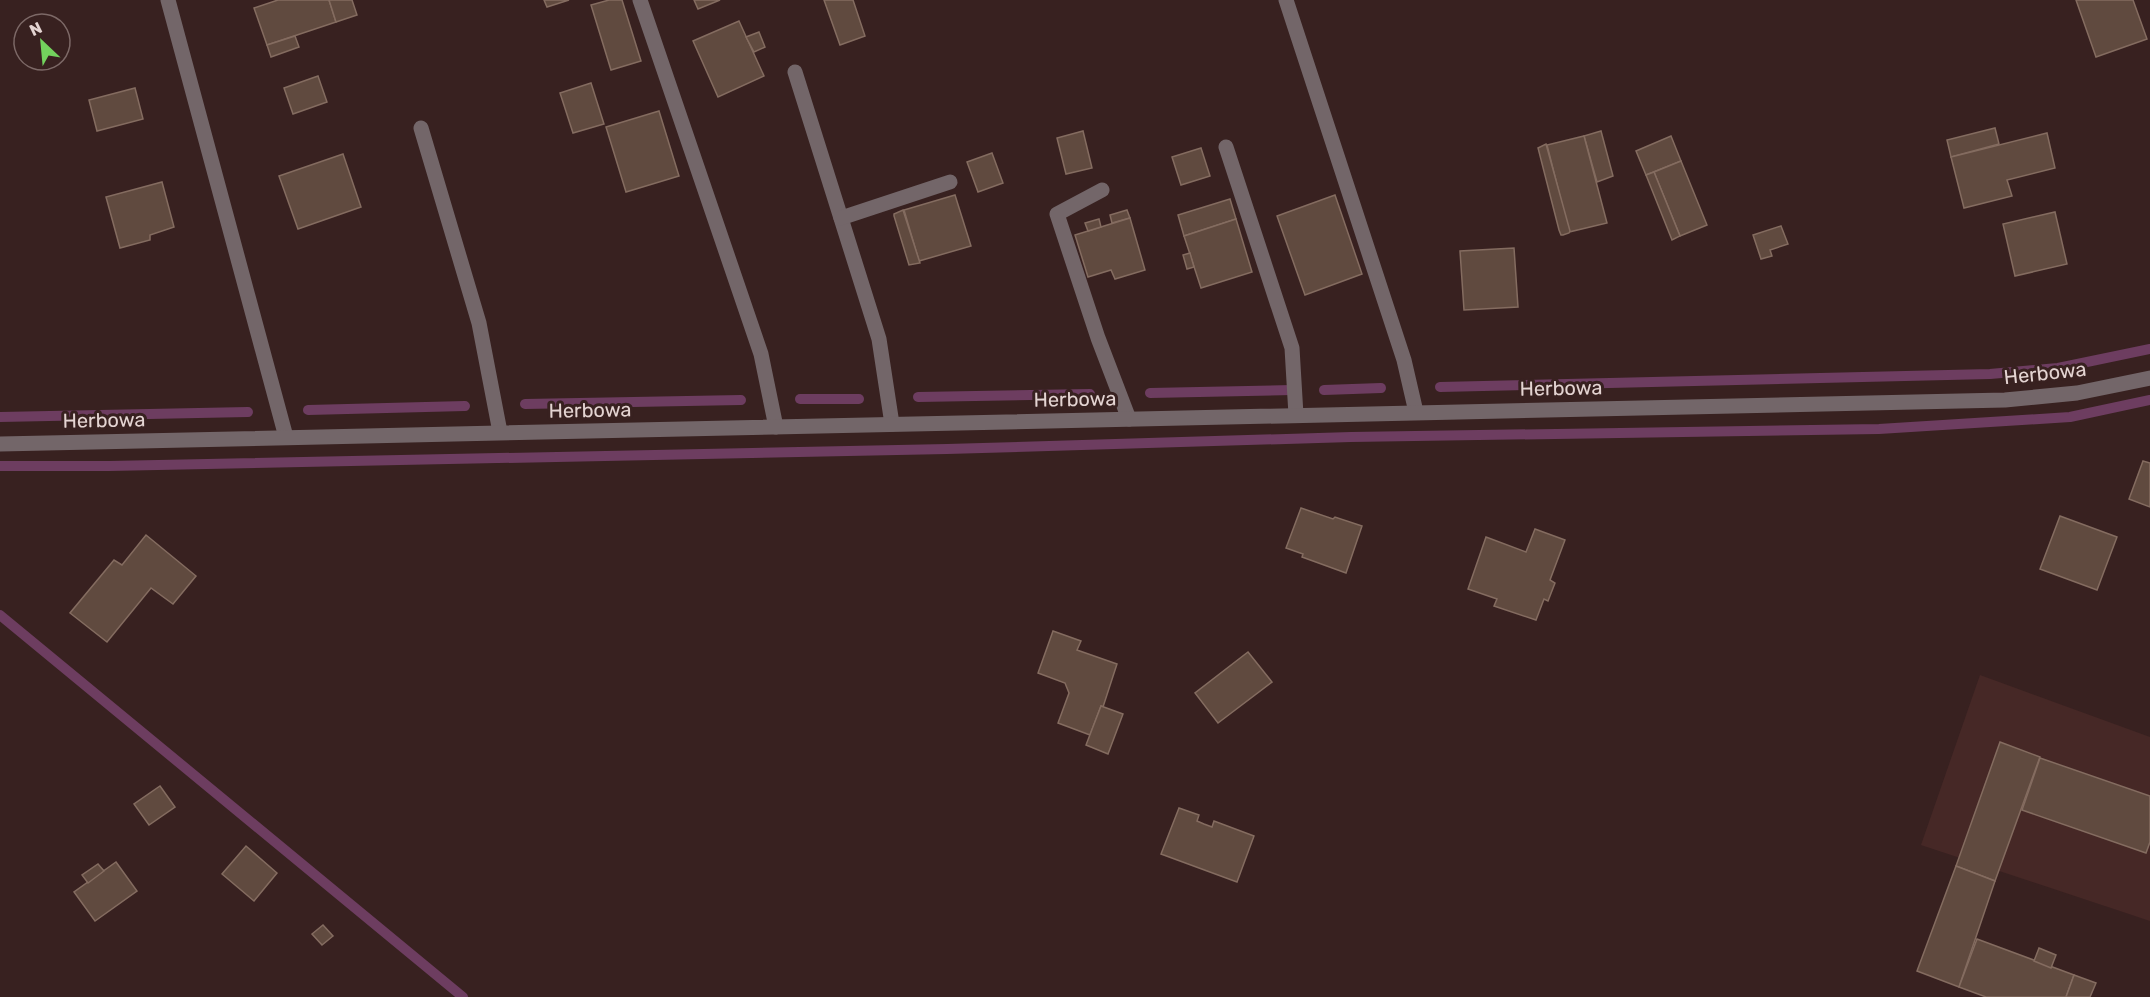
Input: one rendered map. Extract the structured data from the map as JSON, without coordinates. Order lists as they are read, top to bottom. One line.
{"streets":{"street":["Herbowa"]},"north":"top left"}
